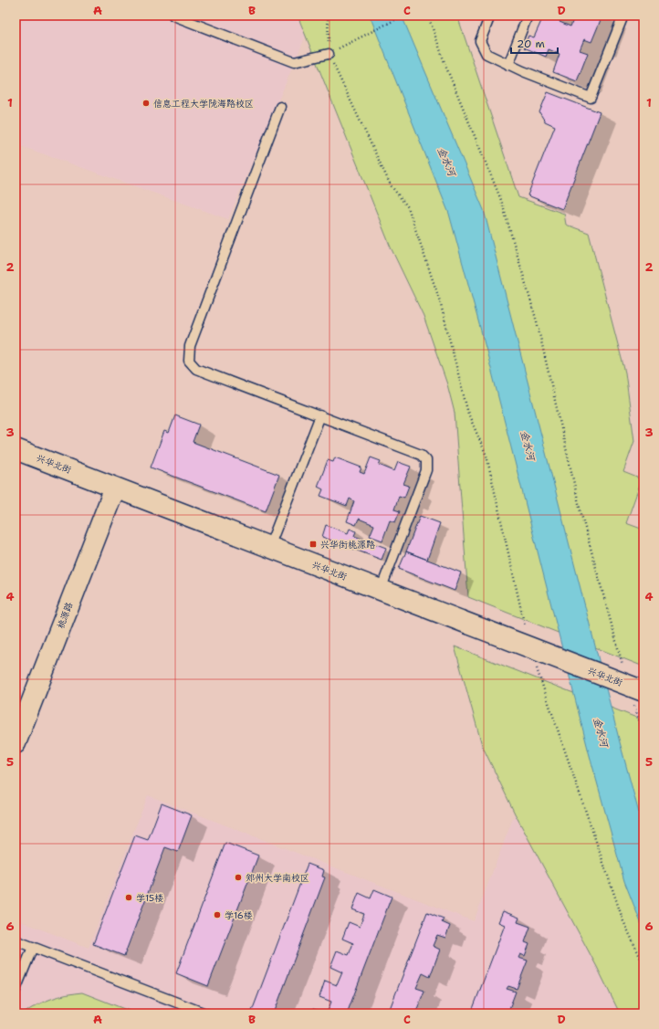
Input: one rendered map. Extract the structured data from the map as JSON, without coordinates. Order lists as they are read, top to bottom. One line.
{"streets":{"street":["兴华北街","桃源路"]},"crossings":[["兴华北街","桃源路"]],"water":["金水河"],"places":{"other":["信息工程大学陇海路校区","郑州大学南校区","学15楼","学16楼"],"transit":["兴华街桃源路"]},"scale_bar":"20 m","grid":{"columns":["A","B","C","D"],"rows":["1","2","3","4","5","6"]}}
